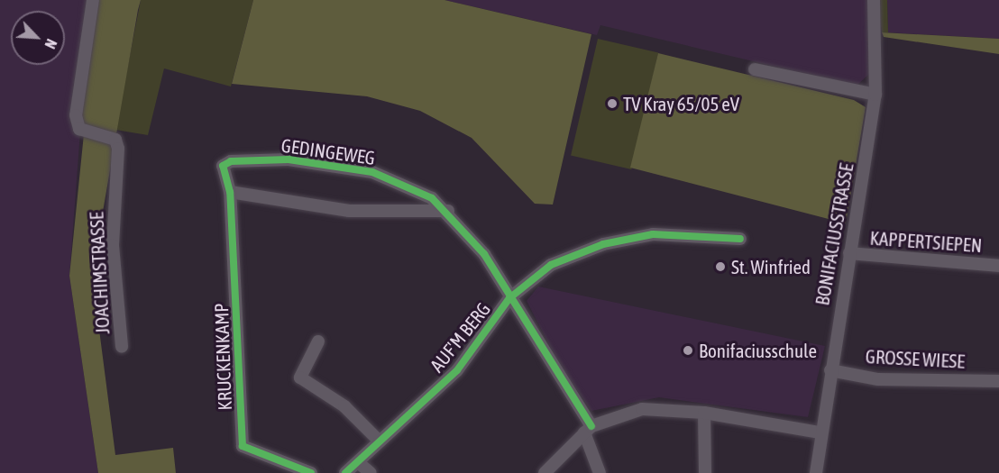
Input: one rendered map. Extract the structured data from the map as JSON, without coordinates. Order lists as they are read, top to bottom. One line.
{"streets":{"street":["GEDINGEWEG","BONIFACIUSSTRASSE","KAPPERTSIEPEN","JOACHIMSTRASSE","AUF'M BERG","KRUCKENKAMP","GROSSE WIESE"]},"crossings":[["GEDINGEWEG","AUF'M BERG"],["GEDINGEWEG","KRUCKENKAMP"],["BONIFACIUSSTRASSE","KAPPERTSIEPEN"],["BONIFACIUSSTRASSE","GROSSE WIESE"]],"places":["TV Kray 65/05 eV","St. Winfried","Bonifaciusschule"],"north":"bottom right"}
